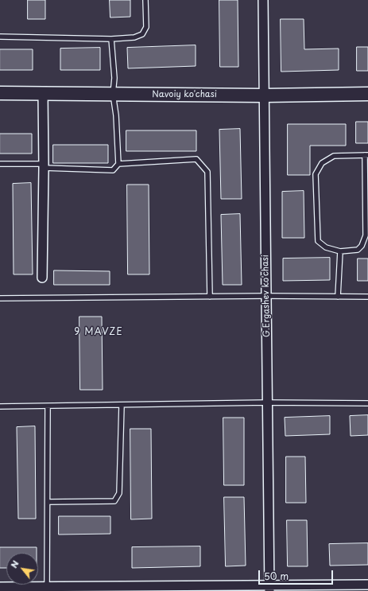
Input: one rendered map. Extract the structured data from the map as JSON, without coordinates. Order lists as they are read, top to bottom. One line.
{"streets":{"main road":["Navoiy ko'chasi"],"street":["G.Ergashev ko'chasi"]},"crossings":[["Navoiy ko'chasi","G.Ergashev ko'chasi"]],"districts":["9 MAVZE"],"scale_bar":"50 m","north":"top left"}
